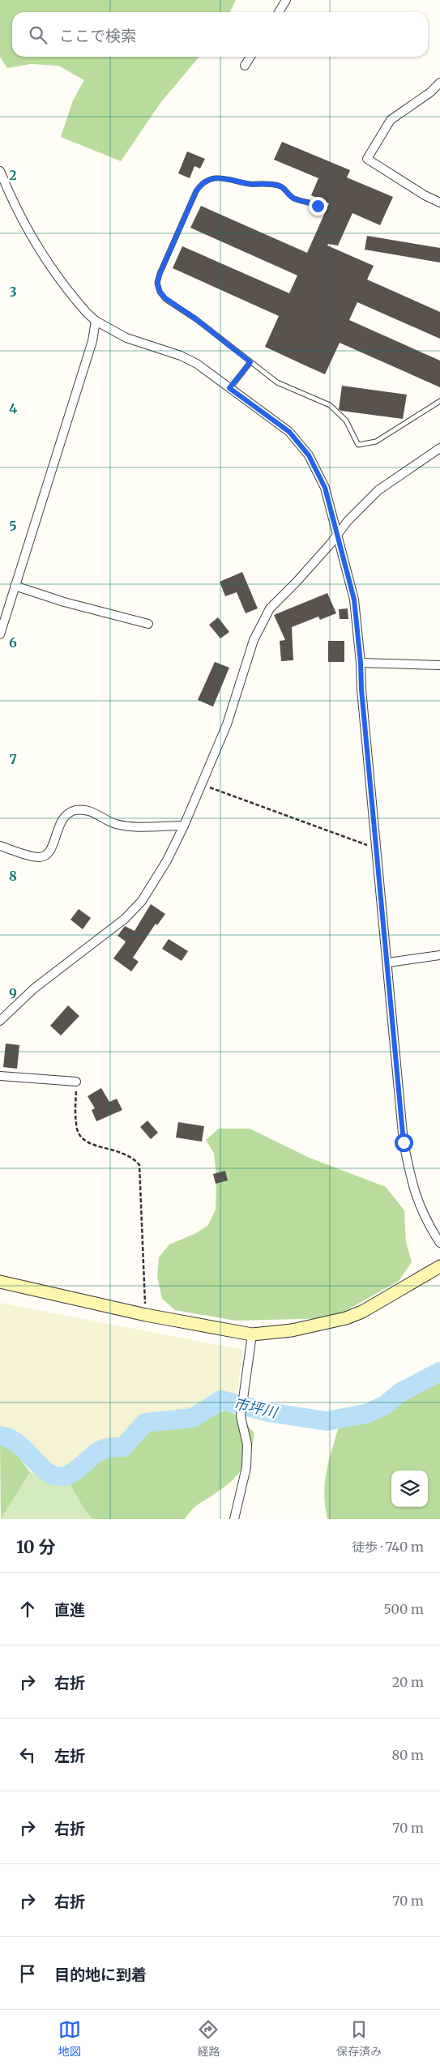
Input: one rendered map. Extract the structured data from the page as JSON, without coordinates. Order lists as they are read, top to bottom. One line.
{"water":["市坪川"],"page":{"search":"ここで検索","heading":["10 分","徒歩 · 740 m"],"list":[["直進","500 m"],["右折","20 m"],["左折","80 m"],["右折","70 m"],["右折","70 m"],"目的地に到着"],"nav":["地図","経路","保存済み"]},"grid":{"rows":["2","3","4","5","6","7","8","9"]}}
